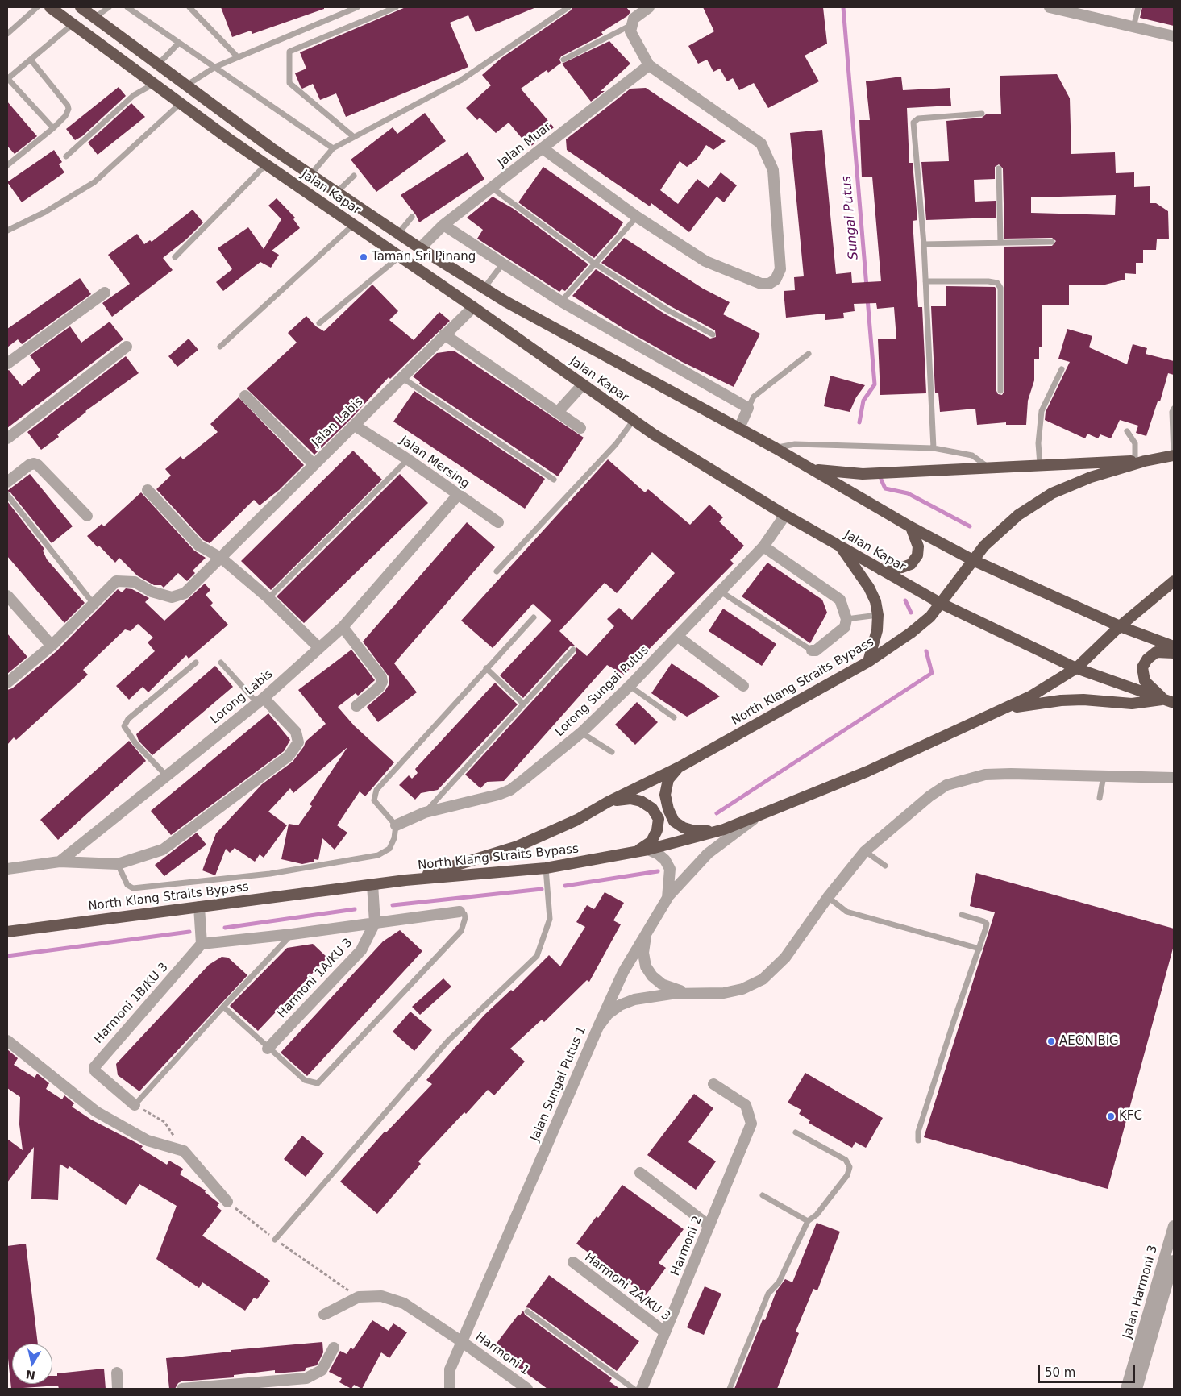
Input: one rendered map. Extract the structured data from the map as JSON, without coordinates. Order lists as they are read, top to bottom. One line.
{"streets":{"highway":["Jalan Kapar","North Klang Straits Bypass"],"street":["Jalan Muar","Jalan Labis","Jalan Mersing","Lorong Sungai Putus","Lorong Labis","Harmoni 1A/KU 3","Harmoni 1B/KU 3","Jalan Sungai Putus 1","Harmoni 2","Harmoni 2A/KU 3","Jalan Harmoni 3","Harmoni 1"]},"crossings":[["Jalan Muar","Jalan Kapar"],["Jalan Kapar","Jalan Labis"],["Jalan Kapar","North Klang Straits Bypass"],["Jalan Kapar","Lorong Sungai Putus"],["Jalan Labis","Jalan Mersing"],["Jalan Mersing","Lorong Labis"],["North Klang Straits Bypass","Jalan Sungai Putus 1"],["Jalan Sungai Putus 1","Harmoni 1"],["Harmoni 2","Harmoni 2A/KU 3"]],"water":["Sungai Putus"],"places":["Taman Sri Pinang","AEON BiG","KFC"],"scale_bar":"50 m","north":"bottom"}
